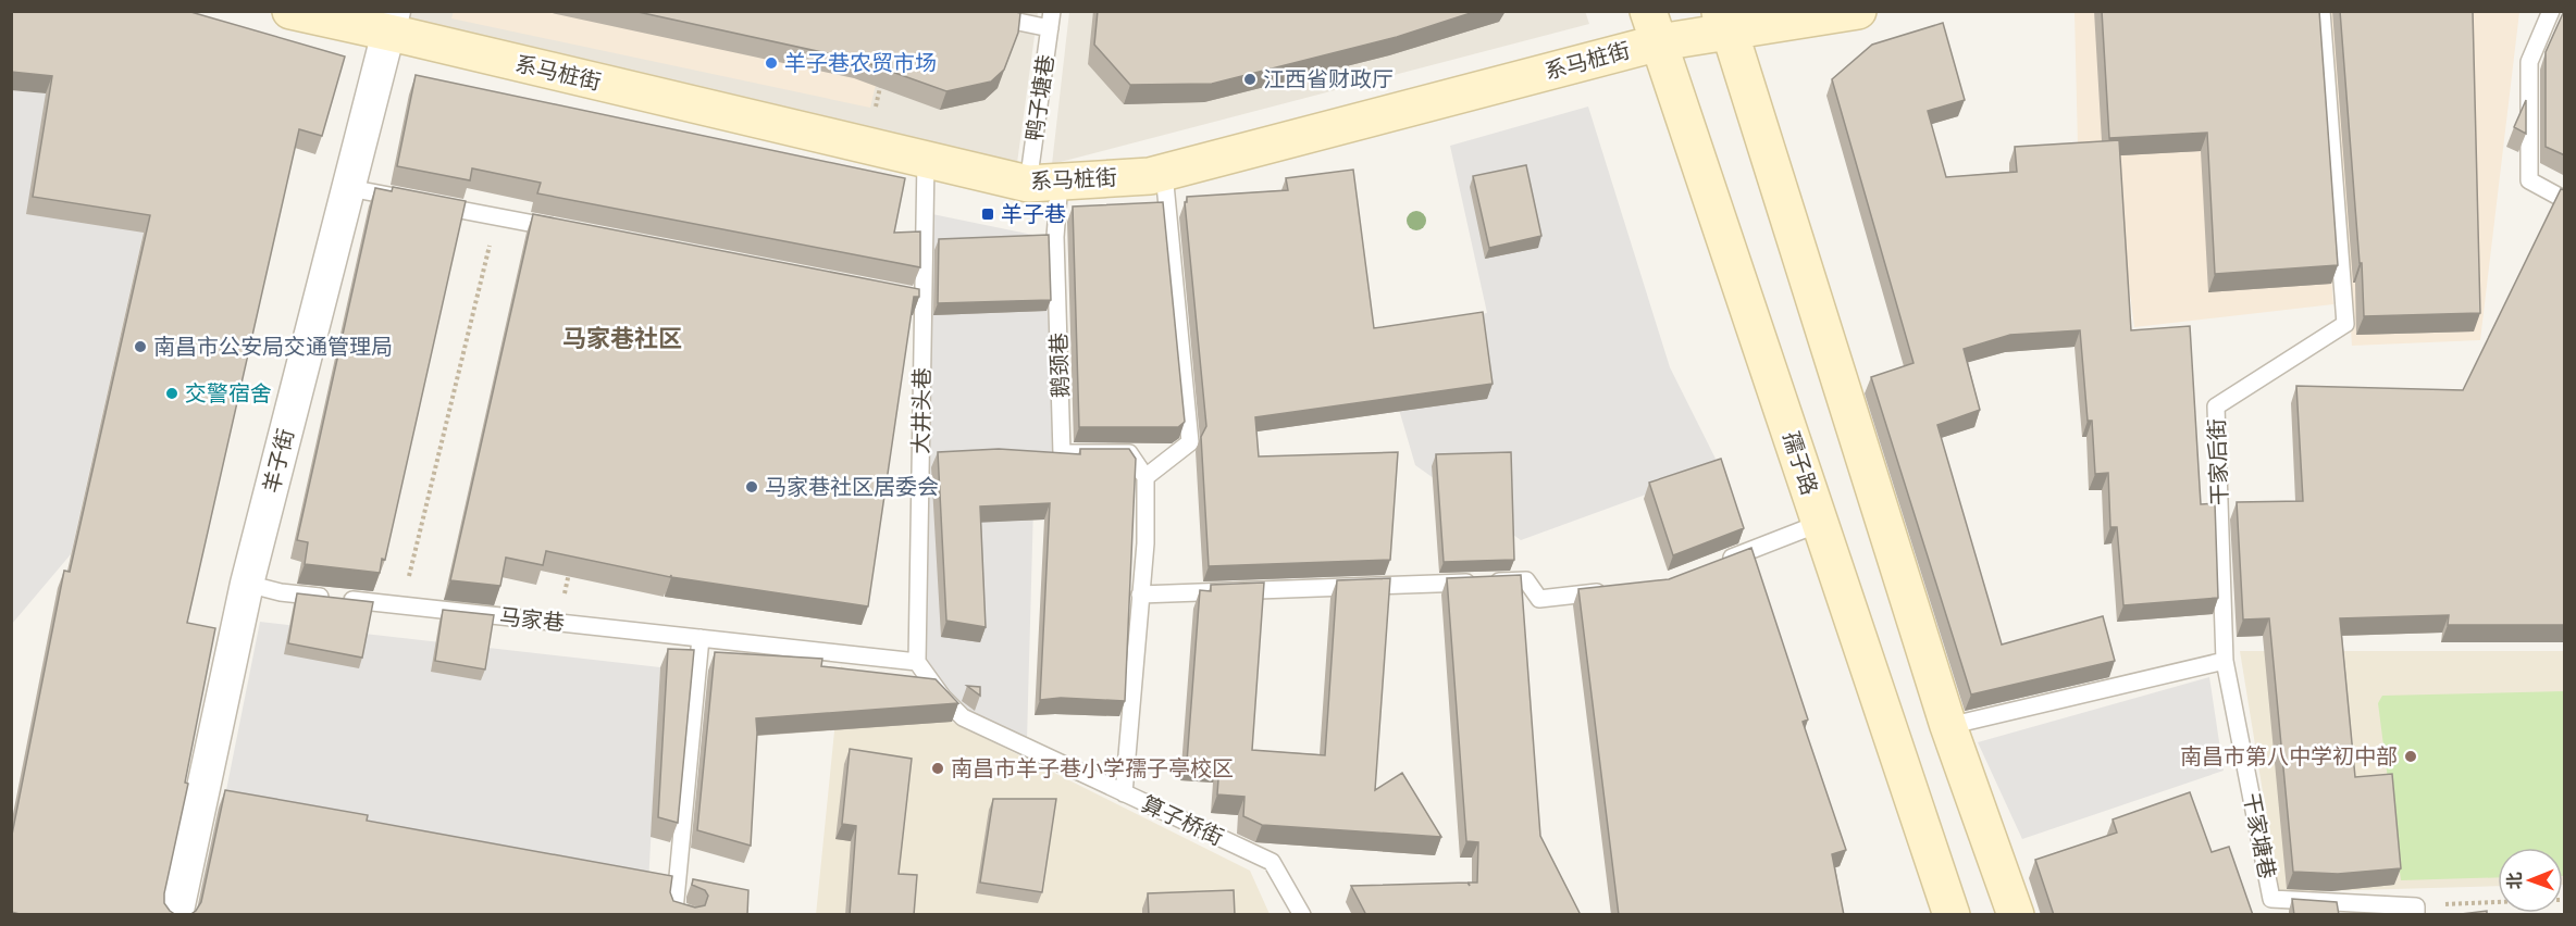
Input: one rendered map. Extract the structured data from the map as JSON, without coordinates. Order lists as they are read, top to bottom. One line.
{"streets":{"main road":["系马桩街","孺子路"],"street":["羊子街"],"lane":["鸭子塘巷","鹅颈巷","大井头巷","干家后街","马家巷","算子桥街","干家塘巷"]},"crossings":[["系马桩街","鸭子塘巷"],["系马桩街","鹅颈巷"],["系马桩街","大井头巷"],["系马桩街","羊子街"],["系马桩街","孺子路"],["鸭子塘巷","鹅颈巷"],["大井头巷","马家巷"],["大井头巷","算子桥街"],["羊子街","马家巷"],["干家后街","干家塘巷"],["马家巷","算子桥街"]],"districts":["马家巷社区"],"places":{"other":["羊子巷农贸市场","江西省财政厅","南昌市公安局交通管理局","交警宿舍","马家巷社区居委会","南昌市第八中学初中部","南昌市羊子巷小学孺子亭校区"],"transit":["羊子巷"]},"north":"left"}
